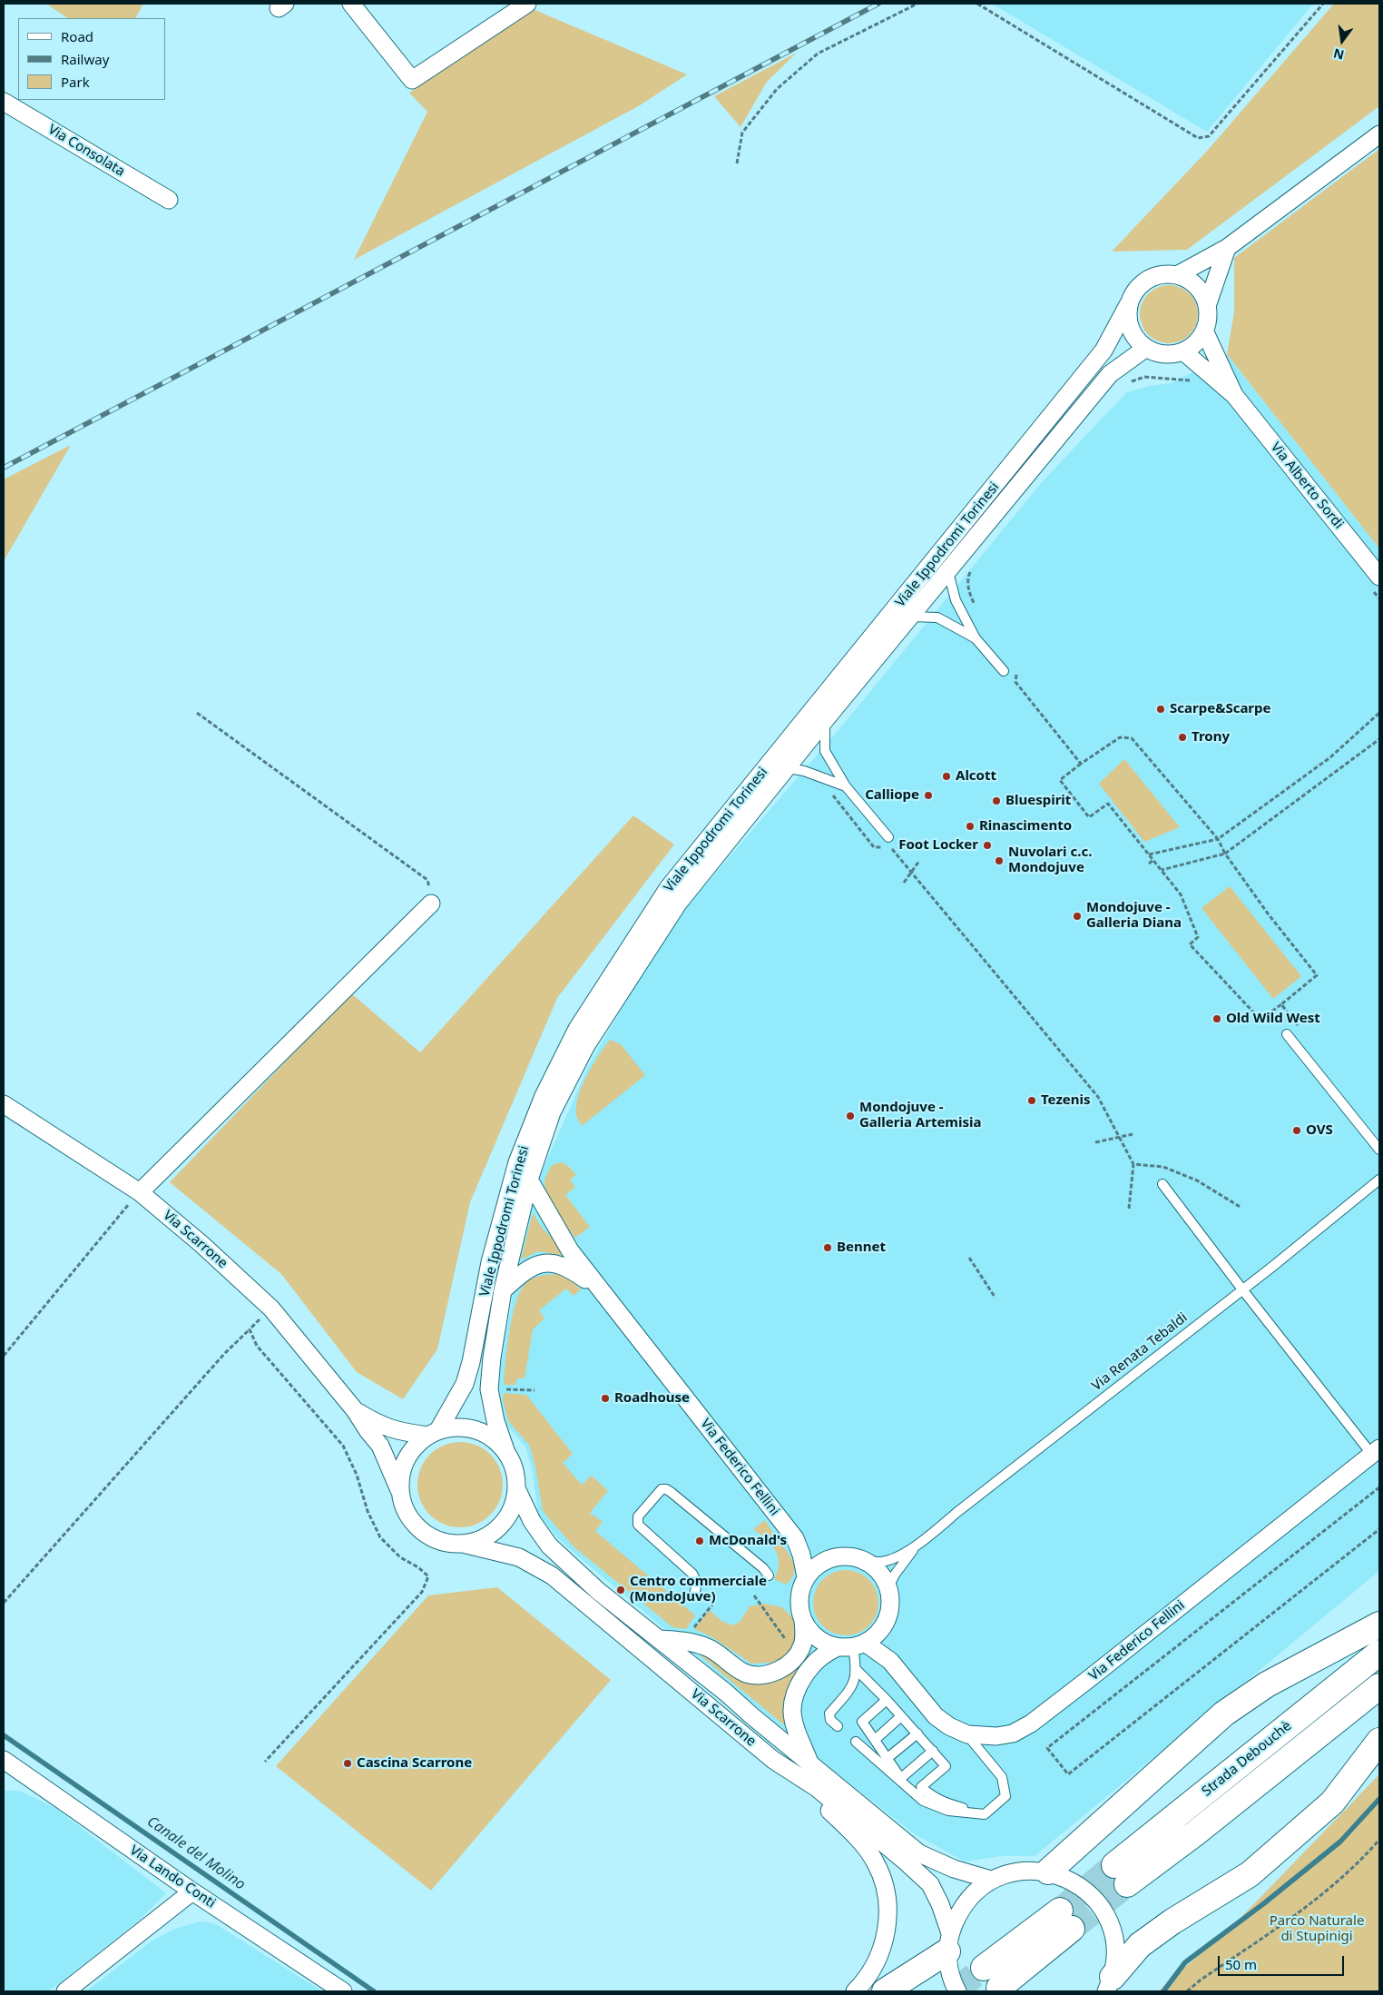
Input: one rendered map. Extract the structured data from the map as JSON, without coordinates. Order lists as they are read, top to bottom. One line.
{"streets":{"main road":["Strada Debouchè"],"street":["Via Consolata","Via Alberto Sordi","Viale Ippodromi Torinesi","Via Scarrone","Via Federico Fellini","Via Lando Conti"],"lane":["Via Renata Tebaldi"]},"crossings":[["Via Alberto Sordi","Viale Ippodromi Torinesi"],["Viale Ippodromi Torinesi","Via Scarrone"],["Viale Ippodromi Torinesi","Via Federico Fellini"],["Via Scarrone","Via Renata Tebaldi"],["Via Scarrone","Via Federico Fellini"],["Via Renata Tebaldi","Via Federico Fellini"]],"water":["Canale del Molino"],"parks":["Parco Naturale di Stupinigi"],"places":["Scarpe&Scarpe","Trony","Alcott","Calliope","Bluespirit","Rinascimento","Foot Locker","Nuvolari c.c. Mondojuve","Mondojuve - Galleria Diana","Old Wild West","Tezenis","Mondojuve - Galleria Artemisia","OVS","Bennet","Roadhouse","McDonald's","Centro commerciale (MondoJuve)","Cascina Scarrone"],"legend":["Road","Railway","Park"],"scale_bar":"50 m","north":"bottom"}
